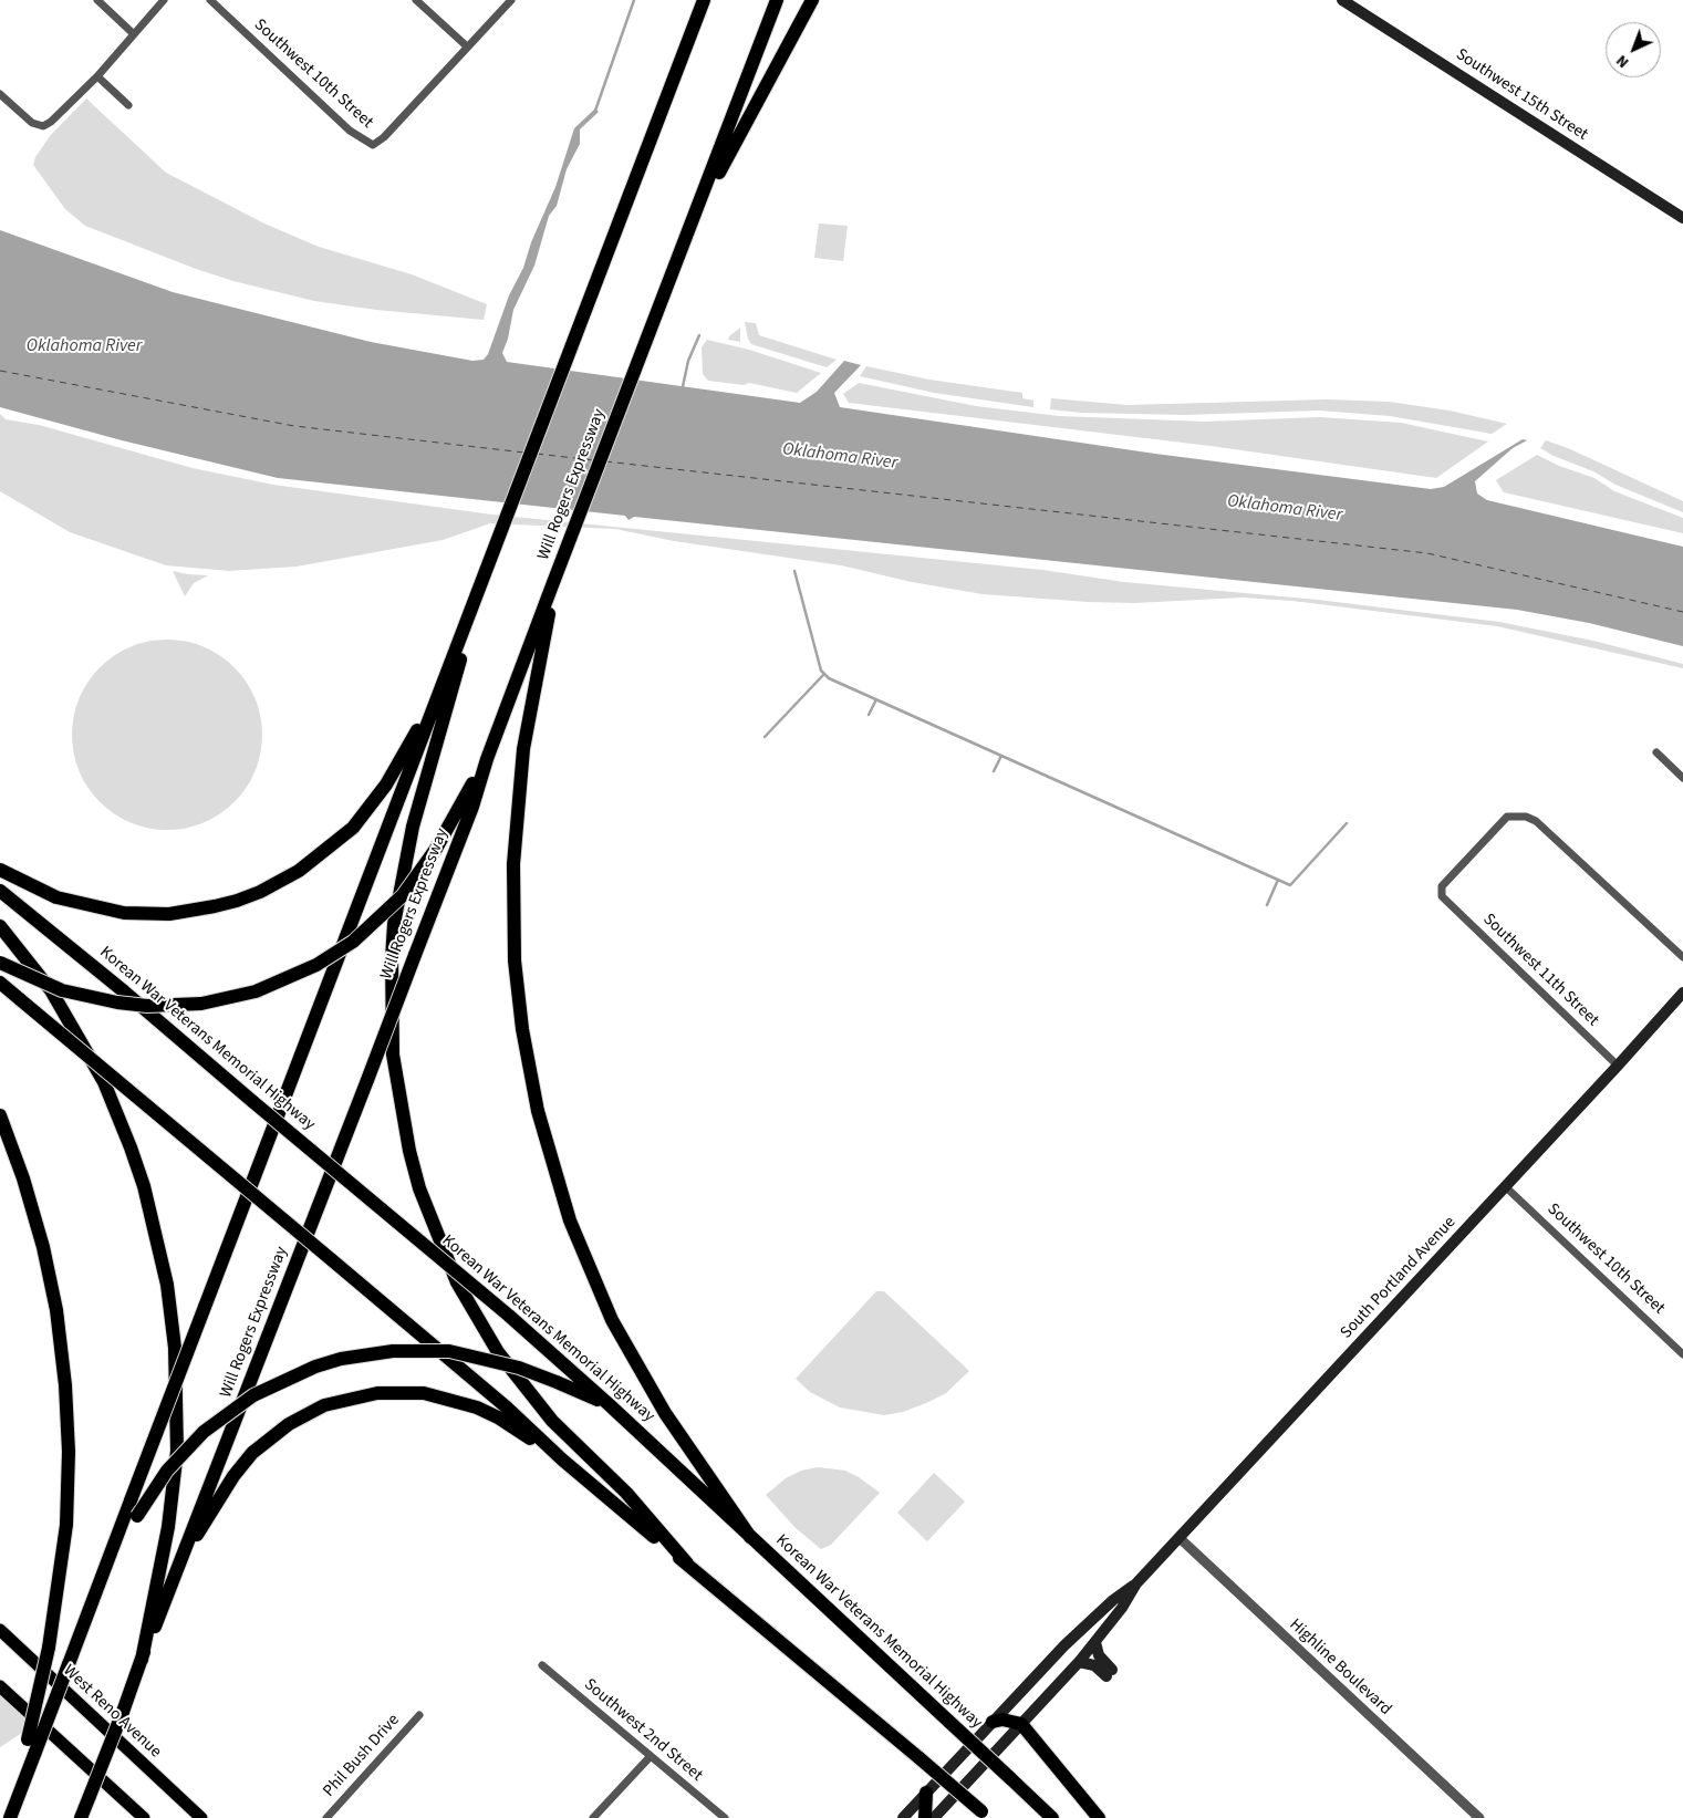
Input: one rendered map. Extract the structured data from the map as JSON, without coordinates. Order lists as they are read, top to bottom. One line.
{"streets":{"highway":["Will Rogers Expressway","Korean War Veterans Memorial Highway"],"main road":["Southwest 15th Street","South Portland Avenue","West Reno Avenue"],"street":["Southwest 10th Street","Southwest 11th Street","Highline Boulevard","Southwest 2nd Street","Phil Bush Drive"]},"crossings":[["Southwest 10th Street","South Portland Avenue"],["Southwest 11th Street","South Portland Avenue"],["South Portland Avenue","Highline Boulevard"]],"water":["Oklahoma River"],"north":"bottom left"}
